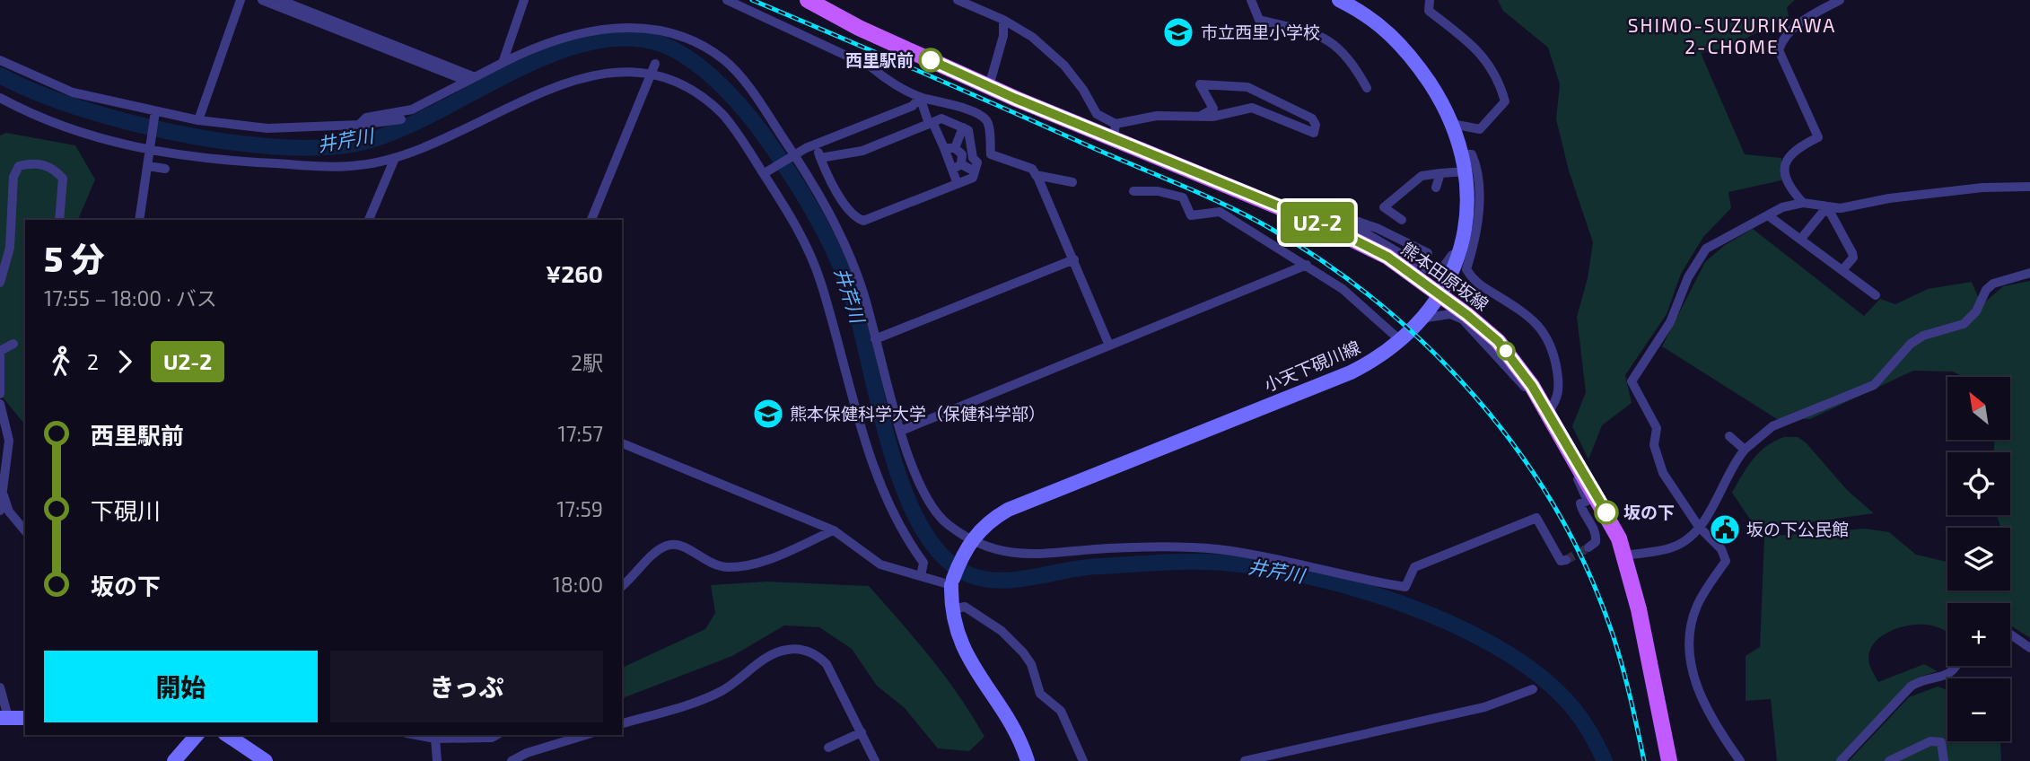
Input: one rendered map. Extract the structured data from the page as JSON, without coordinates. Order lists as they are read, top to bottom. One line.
{"streets":{"main road":["熊本田原坂線","小天下硯川線"]},"crossings":[["熊本田原坂線","小天下硯川線"]],"districts":["SHIMO-SUZURIKAWA 2-CHOME"],"water":["井芹川"],"places":{"school or university":["市立西里小学校","熊本保健科学大学（保健科学部）"],"other":["西里駅前","坂の下"],"public building":["坂の下公民館"]},"lines":["bus line U2-2"],"north":"top left","page":{"on_map":"U2-2","heading":["5 分","17:55 – 18:00 · バス","¥260"],"legs":["2","U2-2","2駅"],"map_buttons":["+","−"],"list":[{"name":"西里駅前","value":"17:57"},{"name":"下硯川","value":"17:59"},{"name":"坂の下","value":"18:00"}],"buttons":["開始","きっぷ"]}}
